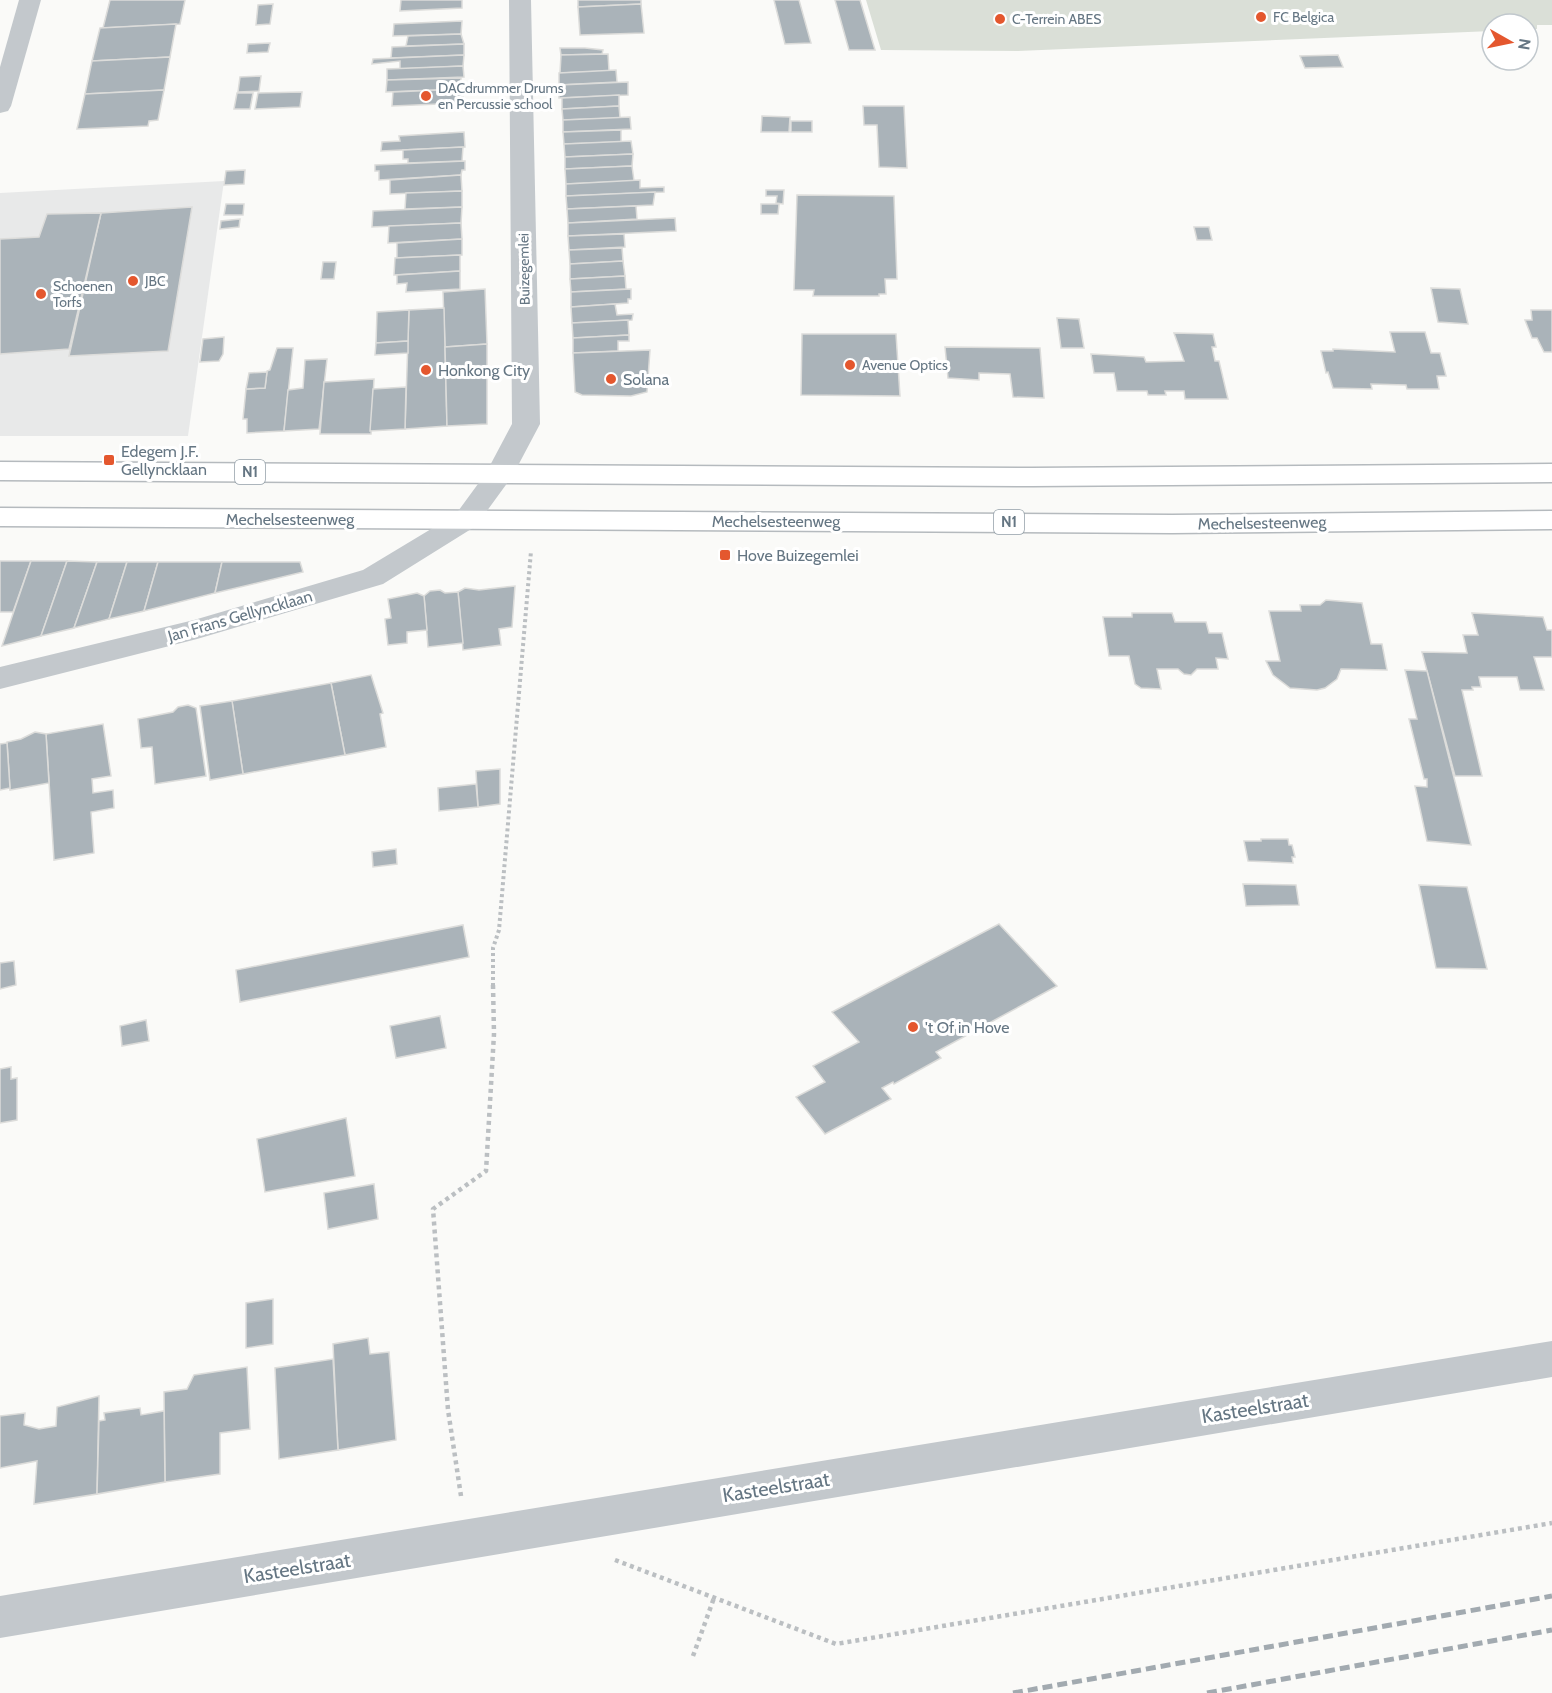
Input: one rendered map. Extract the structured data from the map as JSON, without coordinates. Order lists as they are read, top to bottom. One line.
{"streets":{"main road":["N1","Mechelsesteenweg"],"street":["Buizegemlei","Jan Frans Gellyncklaan","Kasteelstraat"]},"crossings":[["Buizegemlei","N1"],["Buizegemlei","Mechelsesteenweg"],["Buizegemlei","Jan Frans Gellyncklaan"],["Mechelsesteenweg","Jan Frans Gellyncklaan"]],"places":{"other":["FC Belgica","C-Terrein ABES","DACdrummer Drums en Percussie school","JBC","Schoenen Torfs","Avenue Optics","Honkong City","Solana","'t Of in Hove"],"transit":["Edegem J.F. Gellyncklaan","Hove Buizegemlei"]},"north":"right"}
